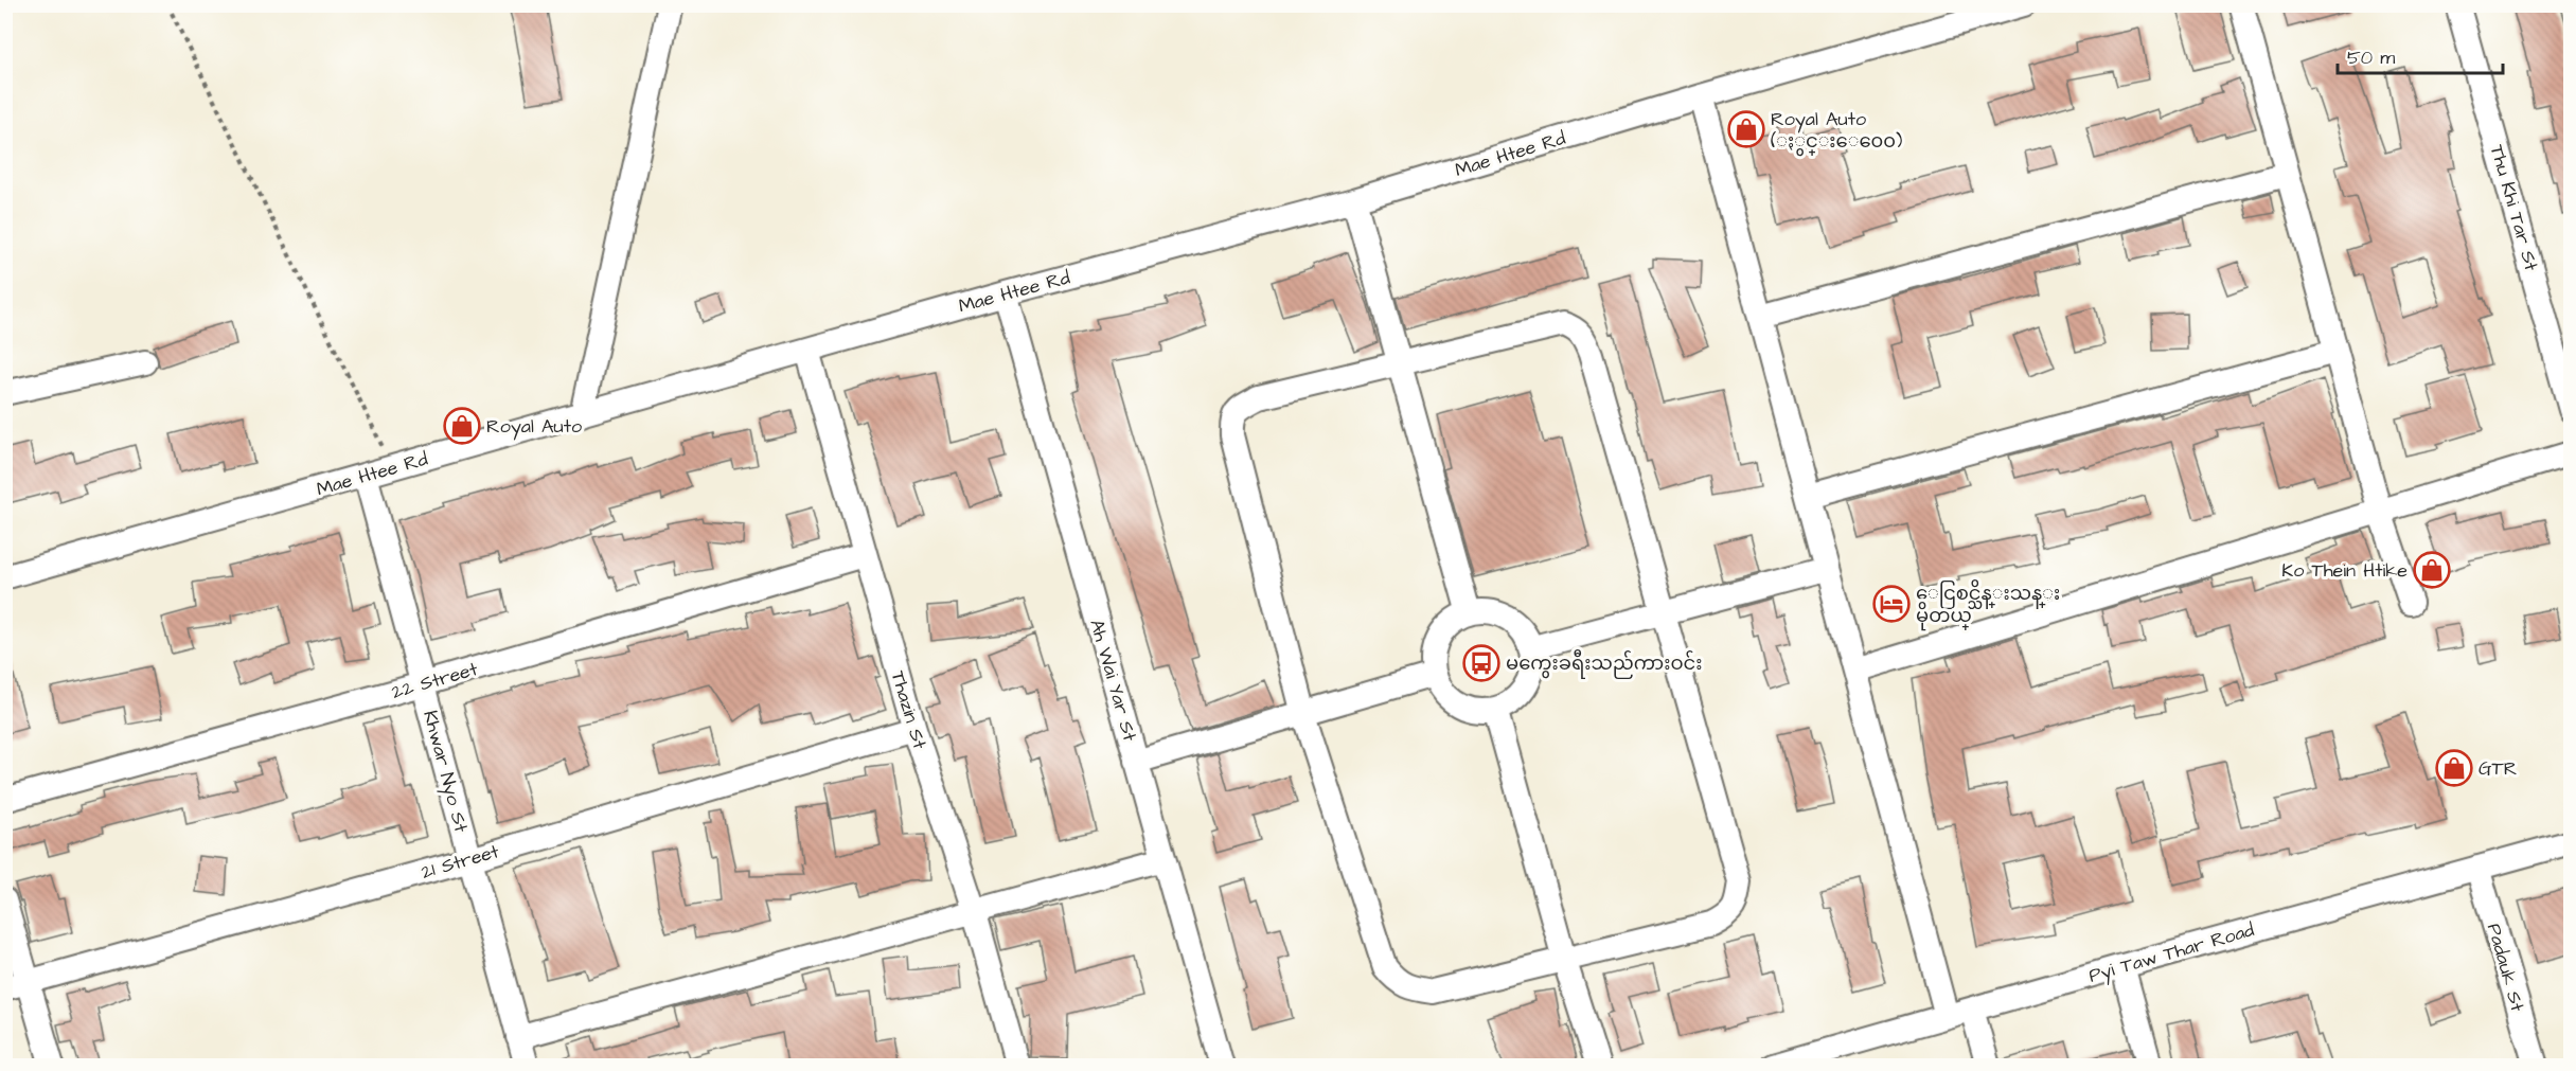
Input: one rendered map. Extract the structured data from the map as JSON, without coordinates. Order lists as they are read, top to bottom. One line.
{"streets":{"street":["Mae Htee Rd","Thu Khi Tar St","22 Street","Ah Wai Yar St","Thazin St","Khwar Nyo St","21 Street","Pyi Taw Thar Road","Padauk St"]},"crossings":[["Mae Htee Rd","Ah Wai Yar St"],["Mae Htee Rd","Thazin St"],["Mae Htee Rd","Khwar Nyo St"],["22 Street","Thazin St"],["22 Street","Khwar Nyo St"],["Thazin St","21 Street"],["Khwar Nyo St","21 Street"],["Pyi Taw Thar Road","Padauk St"]],"places":{"shop":["Royal Auto (ႏွင္းေ၀ေ၀)","Royal Auto","Ko Thein Htike","GTR"],"hotel":["ေငြစင္သိန္းသန္း မိုတယ္"],"bus stop":["မကွေးခရီးသည်ကားဝင်း"]},"scale_bar":"50 m"}
